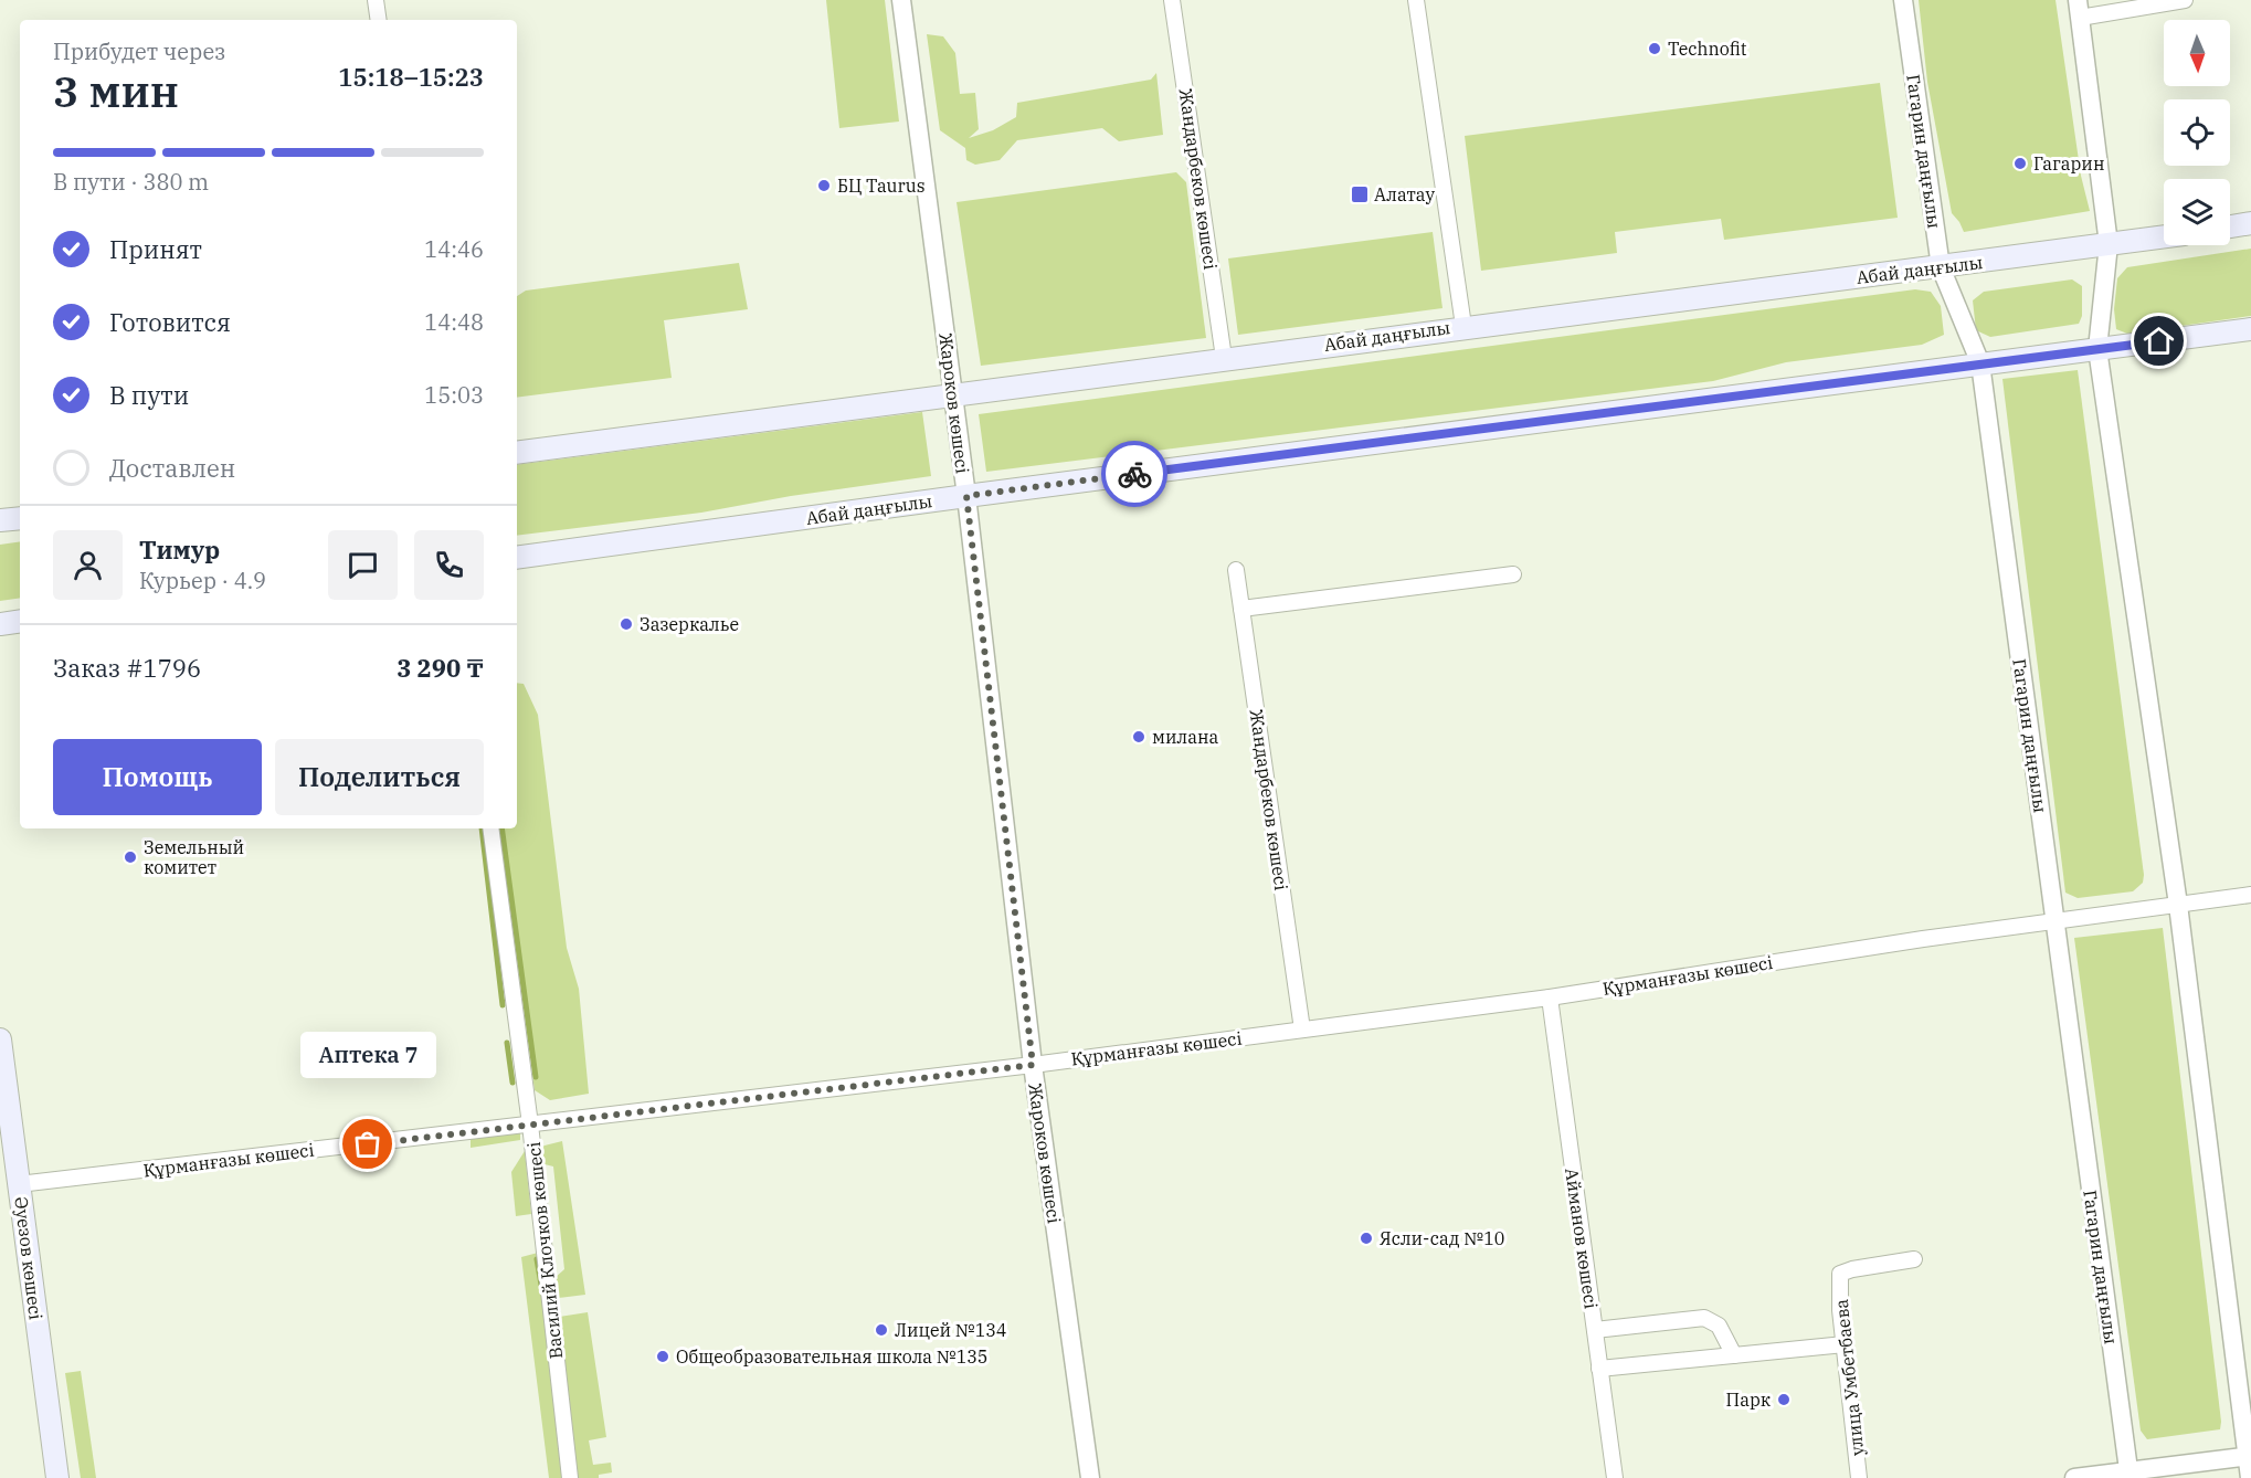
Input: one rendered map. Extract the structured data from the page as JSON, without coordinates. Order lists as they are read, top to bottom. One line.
{"streets":{"main road":["Абай даңғылы","Әуезов көшесі"],"street":["Гагарин даңғылы","Жандарбеков көшесі","Жароков көшесі","Құрманғазы көшесі","Айманов көшесі","Василий Клочков көшесі","улица Умбетбаева"]},"crossings":[["Гагарин даңғылы","Абай даңғылы"],["Гагарин даңғылы","Құрманғазы көшесі"],["Жандарбеков көшесі","Абай даңғылы"],["Жандарбеков көшесі","Құрманғазы көшесі"],["Абай даңғылы","Жароков көшесі"],["Жароков көшесі","Құрманғазы көшесі"],["Құрманғазы көшесі","Айманов көшесі"],["Құрманғазы көшесі","Василий Клочков көшесі"],["Құрманғазы көшесі","Әуезов көшесі"]],"places":{"other":["Technofit","Гагарин","БЦ Taurus","Зазеркалье","милана","Земельный комитет","Аптека 7","Ясли-сад №10","Лицей №134","Общеобразовательная школа №135","Парк"],"transit":["Алатау"]},"north":"bottom","page":{"heading":["3 мин","Прибудет через","15:18–15:23"],"panel":["Тимур","Курьер · 4.9","Заказ #1796","3 290 ₸"],"bar":"В пути · 380 m","list":[["Принят","14:46"],["Готовится","14:48"],["В пути","15:03"],"Доставлен"],"buttons":["Помощь","Поделиться"],"bubble":"Аптека 7"}}
